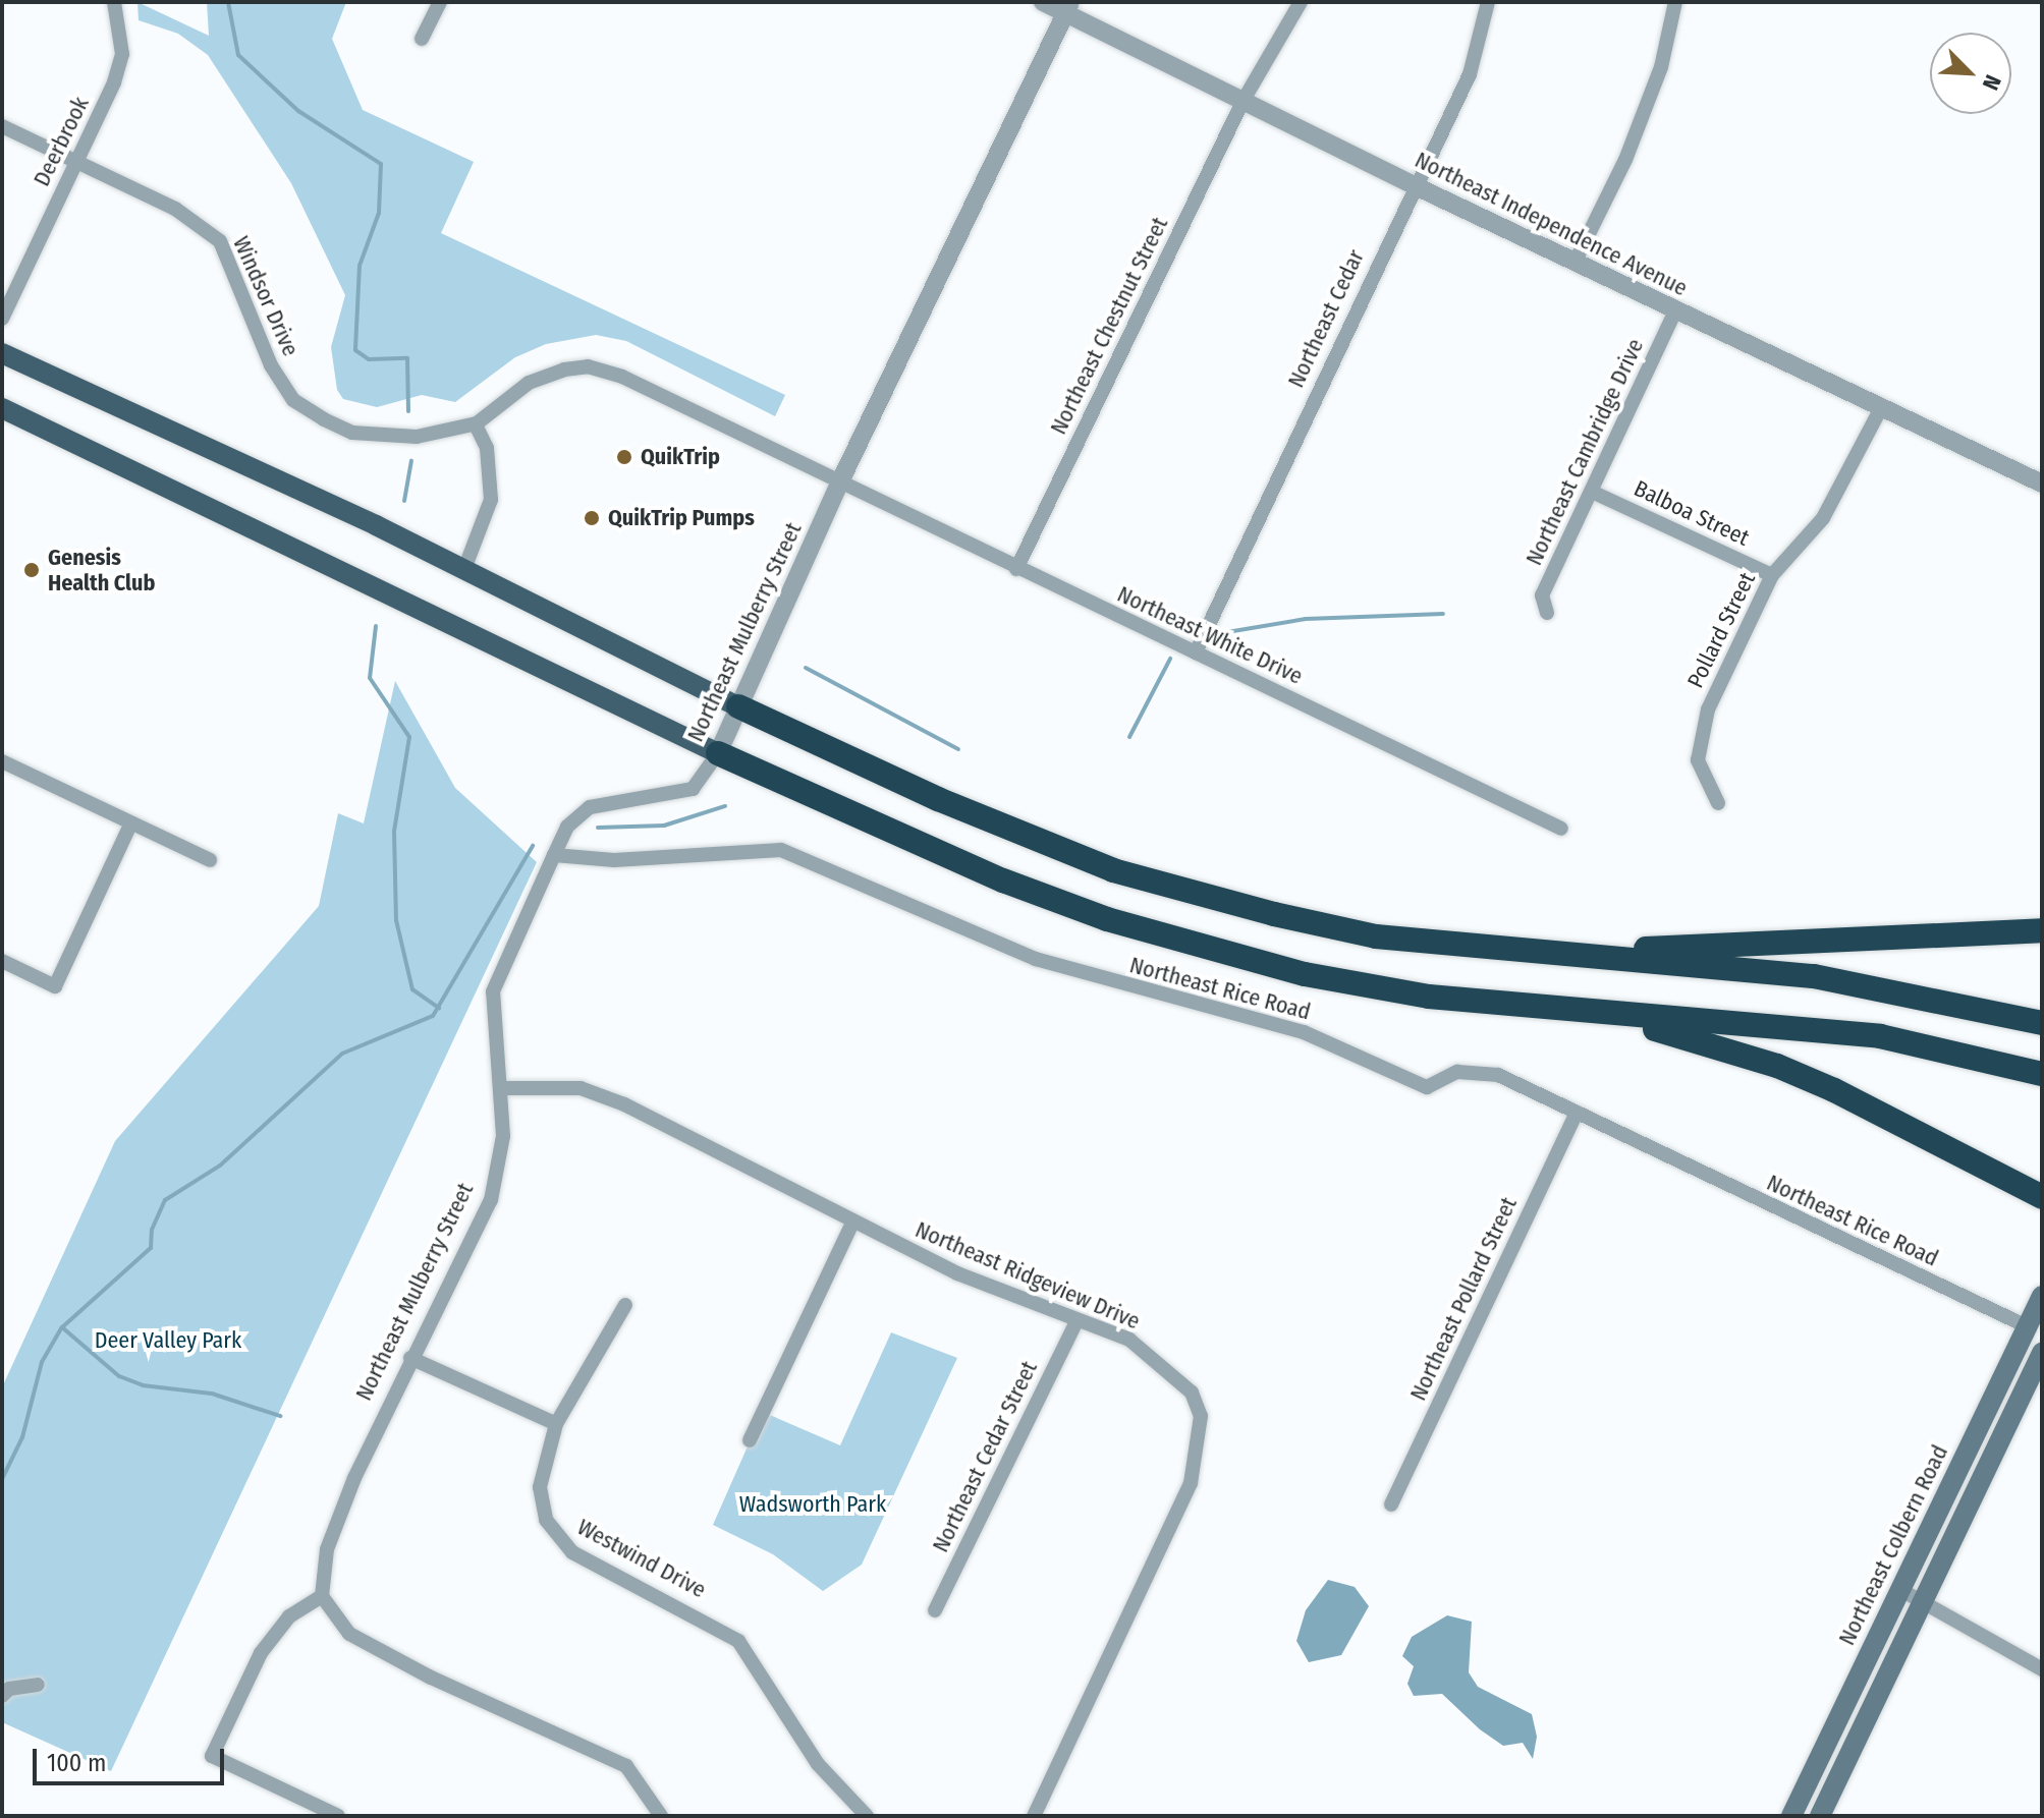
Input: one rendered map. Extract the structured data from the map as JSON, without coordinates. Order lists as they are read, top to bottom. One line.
{"streets":{"main road":["Northeast Colbern Road"],"street":["Deerbrook","Northeast Independence Avenue","Windsor Drive","Northeast Cedar","Northeast Chestnut Street","Northeast Cambridge Drive","Balboa Street","Pollard Street","Northeast Mulberry Street","Northeast White Drive","Northeast Rice Road","Northeast Ridgeview Drive","Northeast Pollard Street","Northeast Cedar Street","Westwind Drive"]},"crossings":[["Deerbrook","Windsor Drive"],["Northeast Independence Avenue","Northeast Cedar"],["Northeast Independence Avenue","Northeast Chestnut Street"],["Northeast Independence Avenue","Northeast Cambridge Drive"],["Northeast Independence Avenue","Pollard Street"],["Northeast Independence Avenue","Northeast Mulberry Street"],["Windsor Drive","Northeast Mulberry Street"],["Windsor Drive","Northeast White Drive"],["Northeast Cedar","Northeast White Drive"],["Northeast Chestnut Street","Northeast White Drive"],["Northeast Cambridge Drive","Balboa Street"],["Balboa Street","Pollard Street"],["Northeast Mulberry Street","Northeast White Drive"],["Northeast Mulberry Street","Northeast Rice Road"],["Northeast Mulberry Street","Northeast Ridgeview Drive"],["Northeast Rice Road","Northeast Pollard Street"],["Northeast Rice Road","Northeast Colbern Road"],["Northeast Ridgeview Drive","Northeast Cedar Street"]],"parks":["Deer Valley Park","Wadsworth Park"],"places":["QuikTrip","QuikTrip Pumps","Genesis Health Club"],"scale_bar":"100 m","north":"bottom right"}
